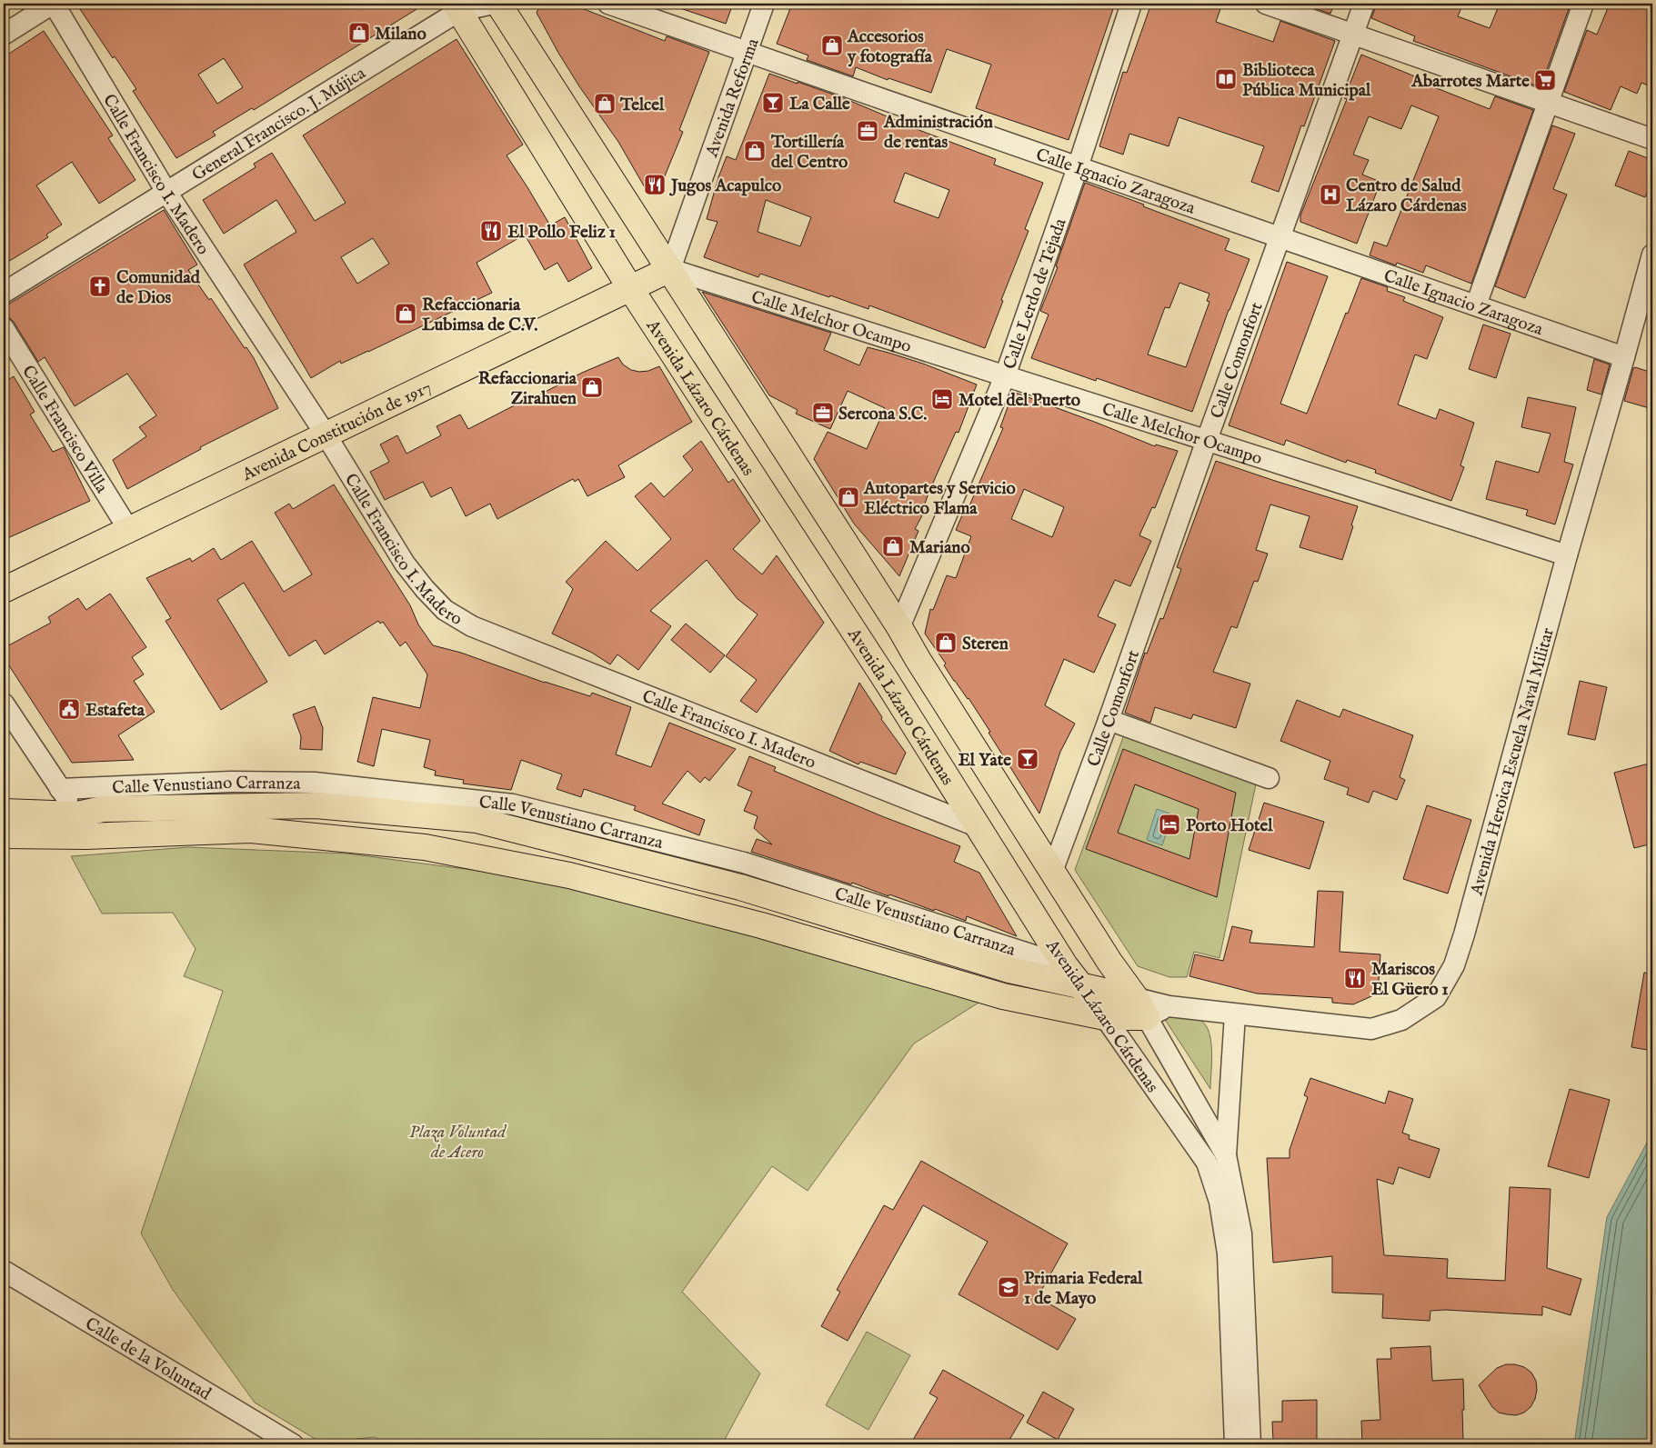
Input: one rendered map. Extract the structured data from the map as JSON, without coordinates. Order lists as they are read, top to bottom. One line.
{"streets":{"main road":["Avenida Lázaro Cárdenas","Avenida Constitución de 1917"],"street":["Avenida Reforma","General Francisco. J. Mújica","Calle Francisco I. Madero","Calle Ignacio Zaragoza","Calle Lerdo de Tejada","Calle Melchor Ocampo","Calle Comonfort","Calle Francisco Villa","Avenida Heroica Escuela Naval Militar","Calle Venustiano Carranza","Calle de la Voluntad"]},"crossings":[["Avenida Reforma","Calle Ignacio Zaragoza"],["Avenida Reforma","Calle Melchor Ocampo"],["Avenida Reforma","Avenida Lázaro Cárdenas"],["Avenida Reforma","Avenida Constitución de 1917"],["General Francisco. J. Mújica","Calle Francisco I. Madero"],["General Francisco. J. Mújica","Avenida Lázaro Cárdenas"],["Calle Francisco I. Madero","Avenida Lázaro Cárdenas"],["Calle Francisco I. Madero","Avenida Constitución de 1917"],["Calle Ignacio Zaragoza","Calle Lerdo de Tejada"],["Calle Ignacio Zaragoza","Calle Comonfort"],["Calle Ignacio Zaragoza","Avenida Heroica Escuela Naval Militar"],["Calle Lerdo de Tejada","Calle Melchor Ocampo"],["Calle Lerdo de Tejada","Avenida Lázaro Cárdenas"],["Calle Melchor Ocampo","Calle Comonfort"],["Calle Melchor Ocampo","Avenida Lázaro Cárdenas"],["Calle Melchor Ocampo","Avenida Constitución de 1917"],["Calle Melchor Ocampo","Avenida Heroica Escuela Naval Militar"],["Calle Comonfort","Avenida Lázaro Cárdenas"],["Avenida Lázaro Cárdenas","Avenida Constitución de 1917"],["Avenida Lázaro Cárdenas","Avenida Heroica Escuela Naval Militar"],["Avenida Lázaro Cárdenas","Calle Venustiano Carranza"],["Calle Francisco Villa","Avenida Constitución de 1917"]],"parks":["Plaza Voluntad de Acero"],"places":{"shop":["Milano","Accesorios y fotografía","Telcel","Tortillería del Centro","Refaccionaria Lubimsa de C.V.","Refaccionaria Zirahuen","Autopartes y Servicio Eléctrico Flama","Mariano","Steren"],"library":["Biblioteca Pública Municipal"],"supermarket":["Abarrotes Marte"],"bar":["La Calle","El Yate"],"office":["Administración de rentas","Sercona S.C."],"restaurant":["Jugos Acapulco","El Pollo Feliz 1","Mariscos El Güero 1"],"hospital":["Centro de Salud Lázaro Cárdenas"],"church":["Comunidad de Dios"],"hotel":["Motel del Puerto","Porto Hotel"],"public building":["Estafeta"],"school or university":["Primaria Federal 1 de Mayo"]}}
